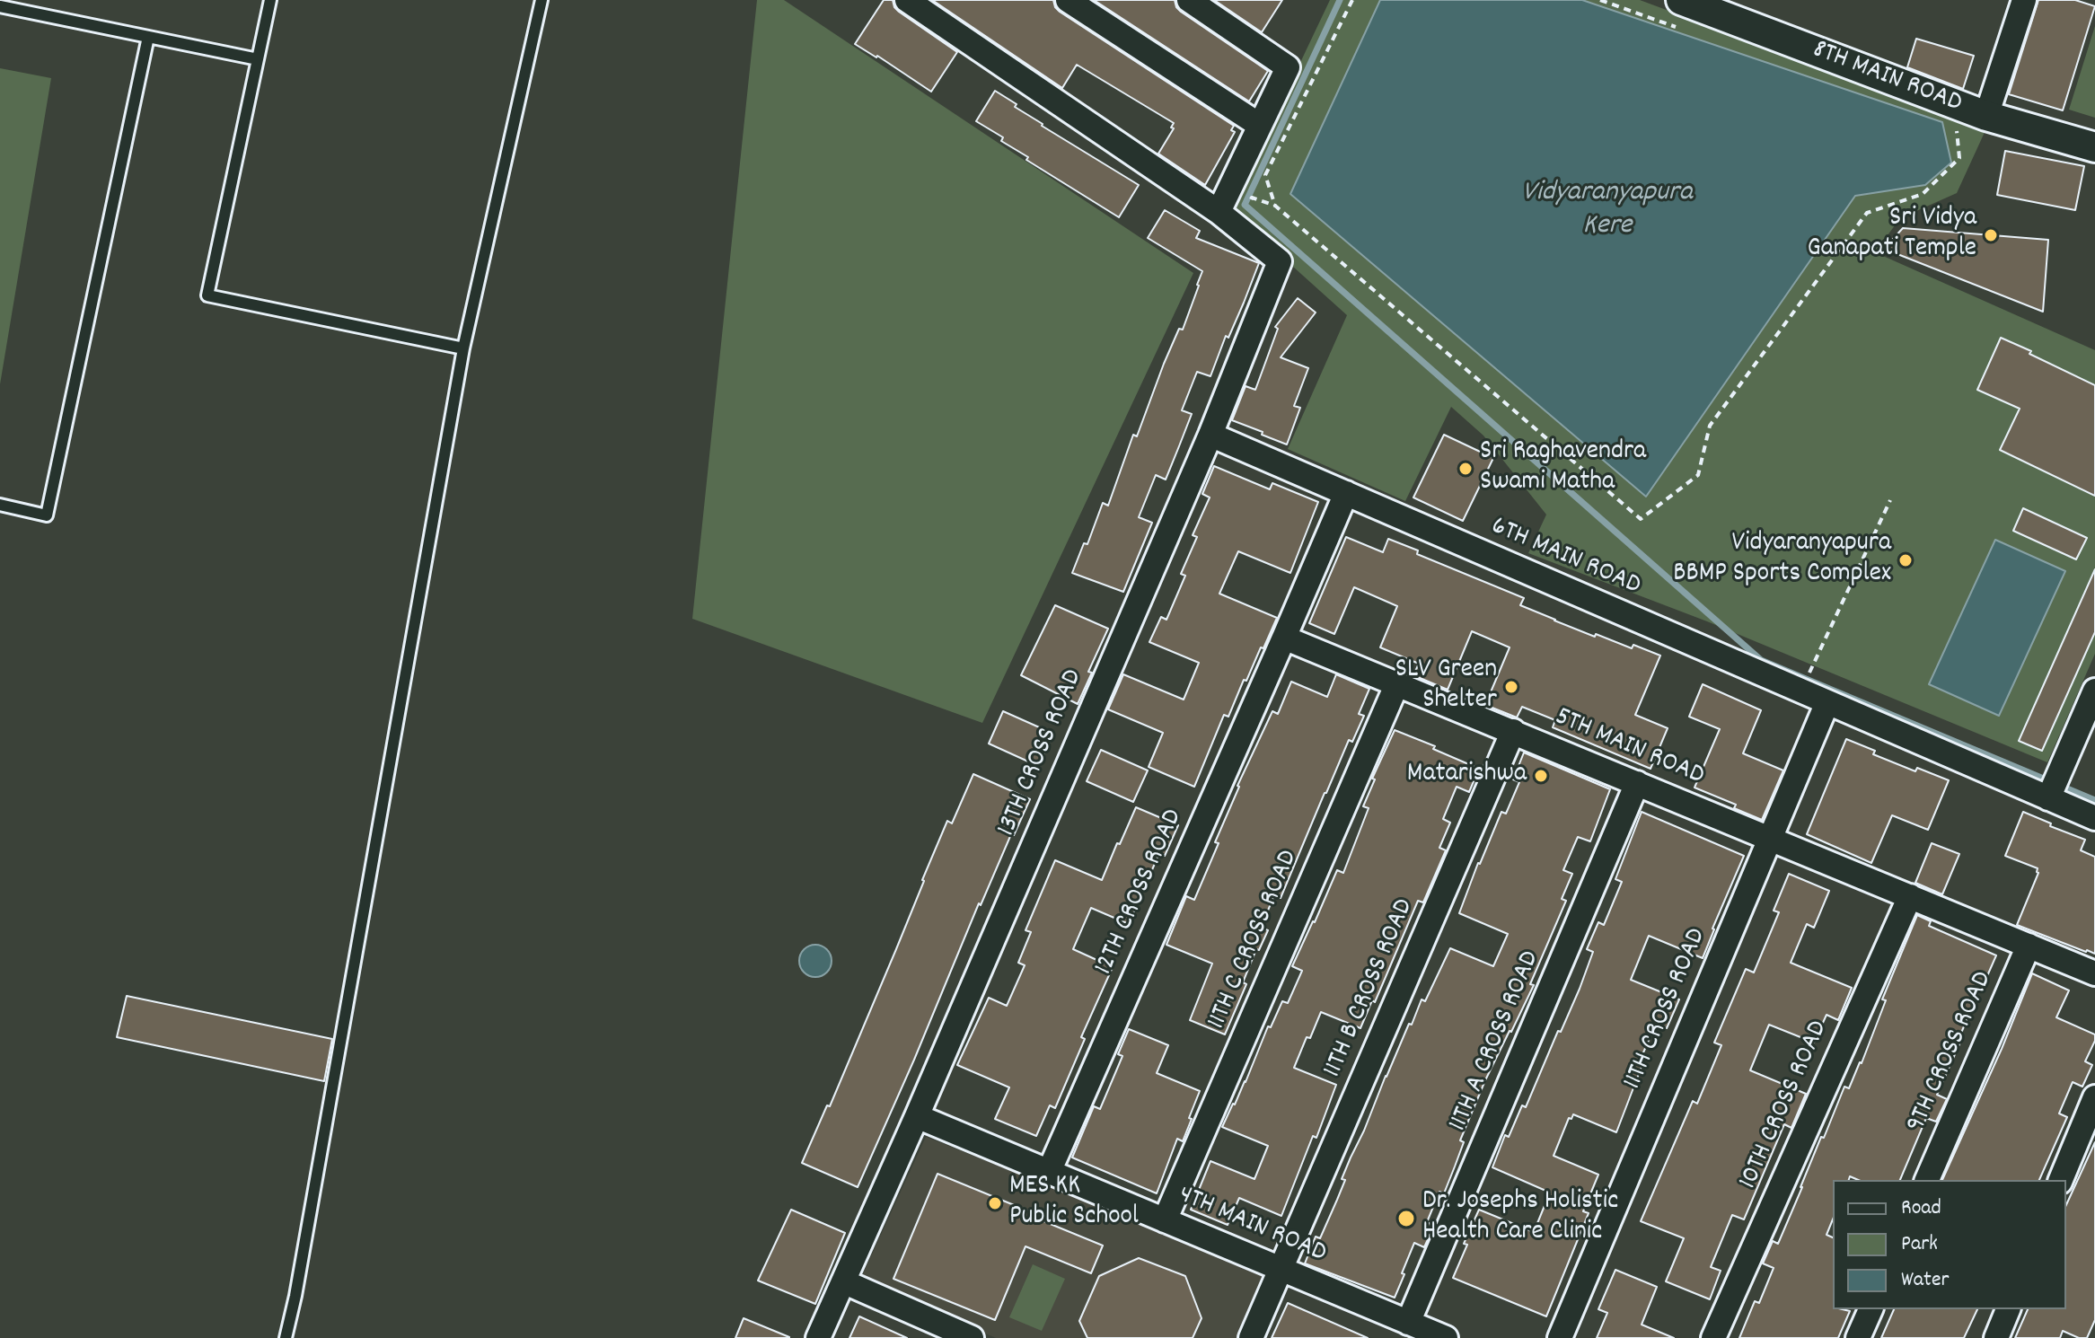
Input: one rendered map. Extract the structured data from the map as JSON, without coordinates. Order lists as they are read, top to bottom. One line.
{"streets":{"street":["8TH MAIN ROAD","6TH MAIN ROAD","5TH MAIN ROAD","13TH CROSS ROAD","12TH CROSS ROAD","11TH C CROSS ROAD","11TH B CROSS ROAD","11TH CROSS ROAD","11TH A CROSS ROAD","9TH CROSS ROAD","10TH CROSS ROAD","4TH MAIN ROAD"]},"crossings":[["6TH MAIN ROAD","13TH CROSS ROAD"],["6TH MAIN ROAD","11TH CROSS ROAD"],["5TH MAIN ROAD","12TH CROSS ROAD"],["5TH MAIN ROAD","11TH C CROSS ROAD"],["5TH MAIN ROAD","11TH B CROSS ROAD"],["5TH MAIN ROAD","11TH CROSS ROAD"],["5TH MAIN ROAD","11TH A CROSS ROAD"],["5TH MAIN ROAD","9TH CROSS ROAD"],["5TH MAIN ROAD","10TH CROSS ROAD"],["13TH CROSS ROAD","4TH MAIN ROAD"],["12TH CROSS ROAD","4TH MAIN ROAD"],["11TH C CROSS ROAD","4TH MAIN ROAD"],["11TH B CROSS ROAD","4TH MAIN ROAD"],["11TH A CROSS ROAD","4TH MAIN ROAD"]],"water":["Vidyaranyapura Kere"],"places":["Sri Vidya Ganapati Temple","Sri Raghavendra Swami Matha","Vidyaranyapura BBMP Sports Complex","SLV Green Shelter","Matarishwa","MES KK Public School","Dr. Josephs Holistic Health Care Clinic"],"legend":["Road","Park","Water"]}
